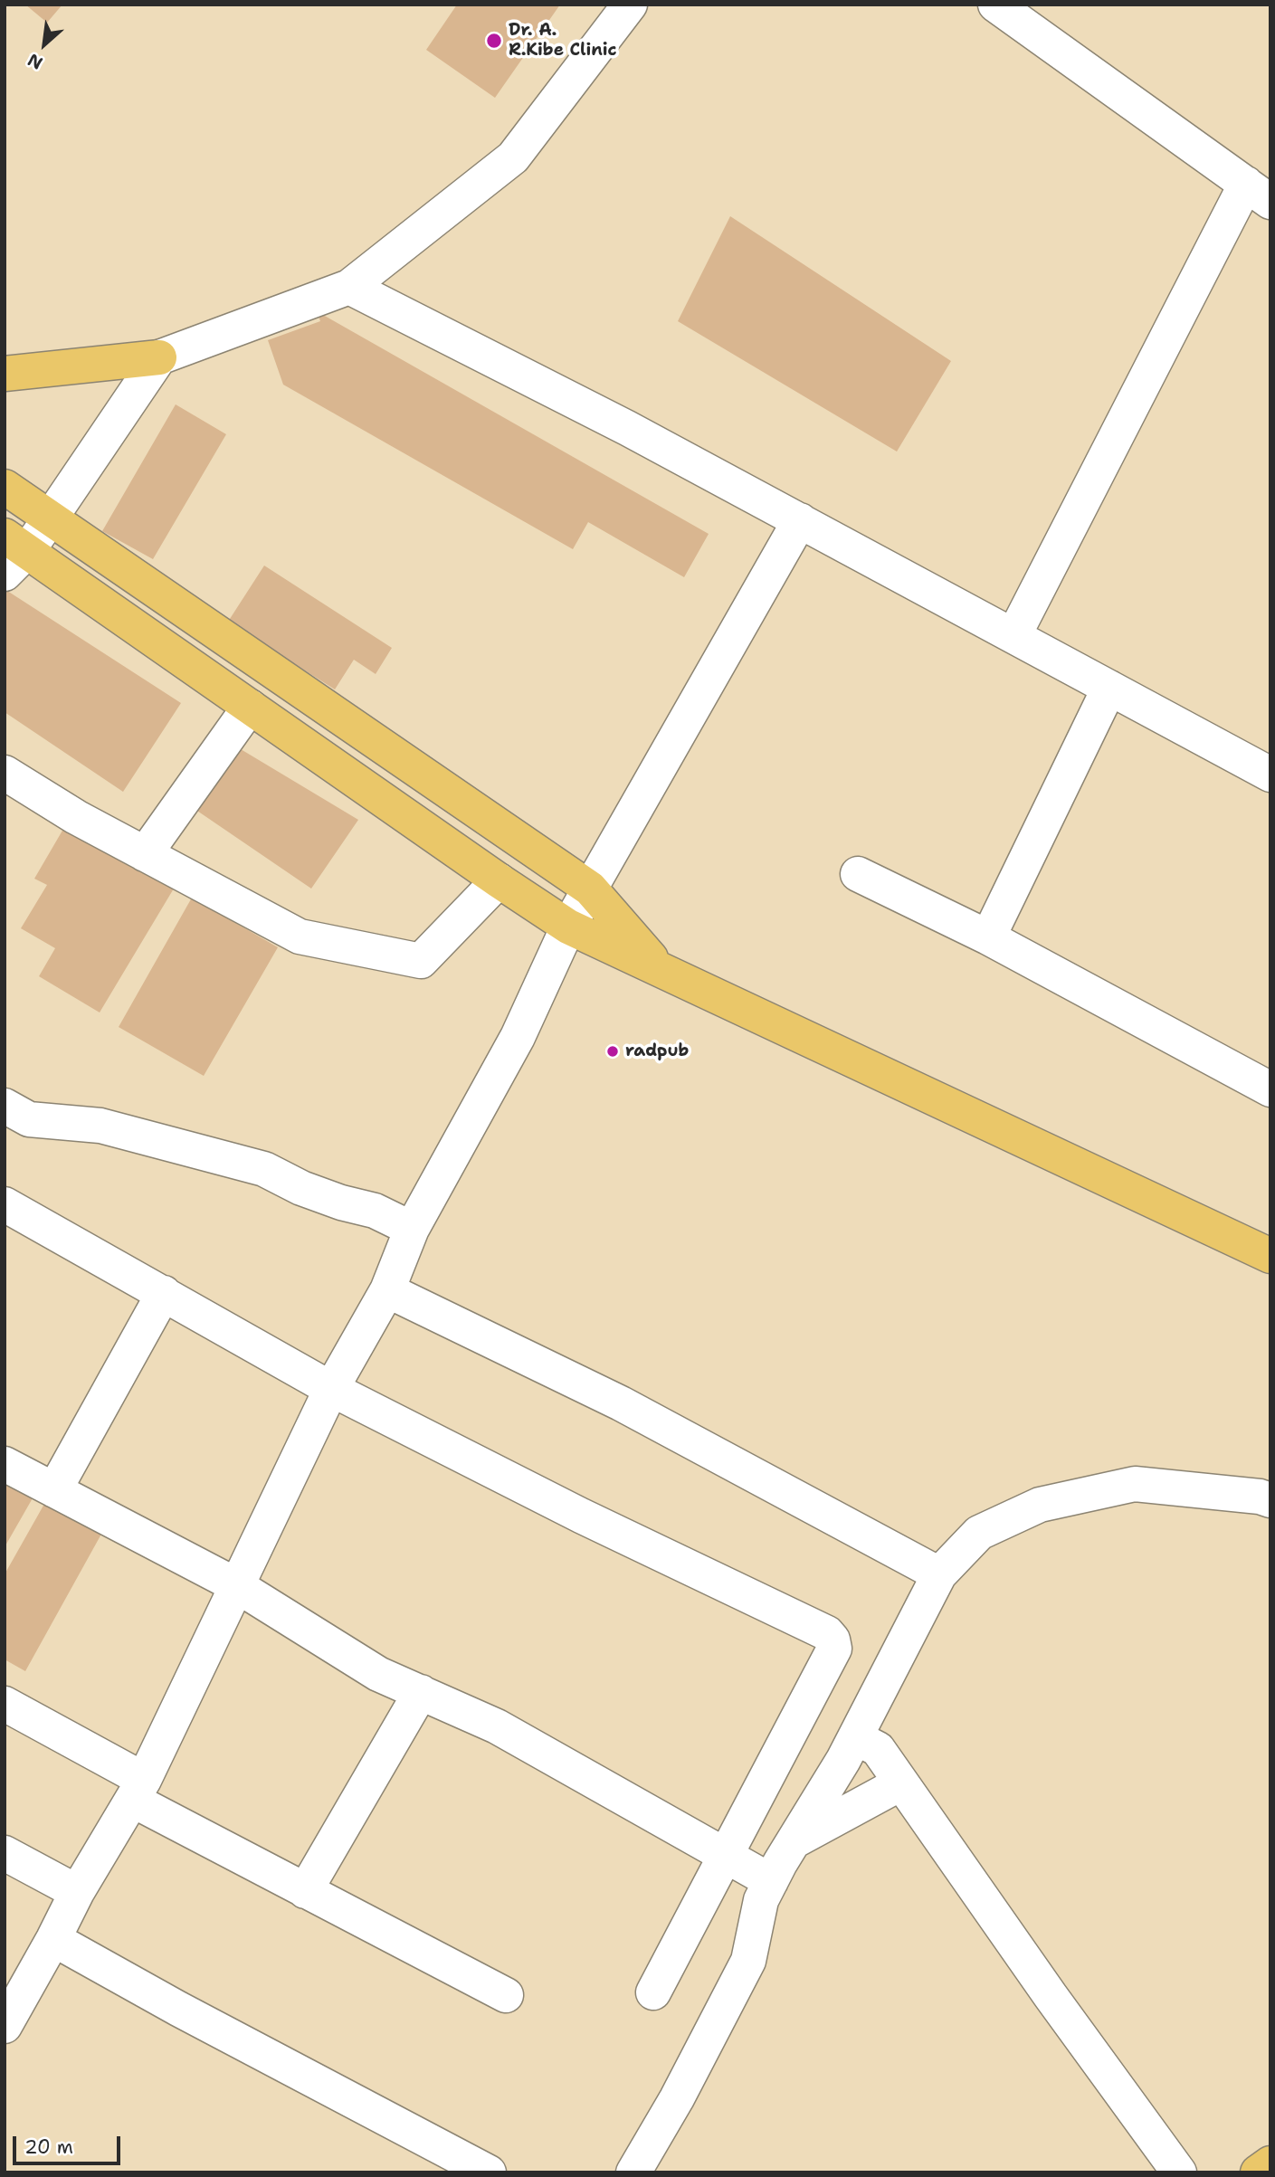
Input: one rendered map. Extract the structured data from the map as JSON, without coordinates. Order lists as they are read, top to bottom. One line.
{"places":["Dr. A. R.Kibe Clinic","radpub"],"scale_bar":"20 m","north":"bottom left"}
